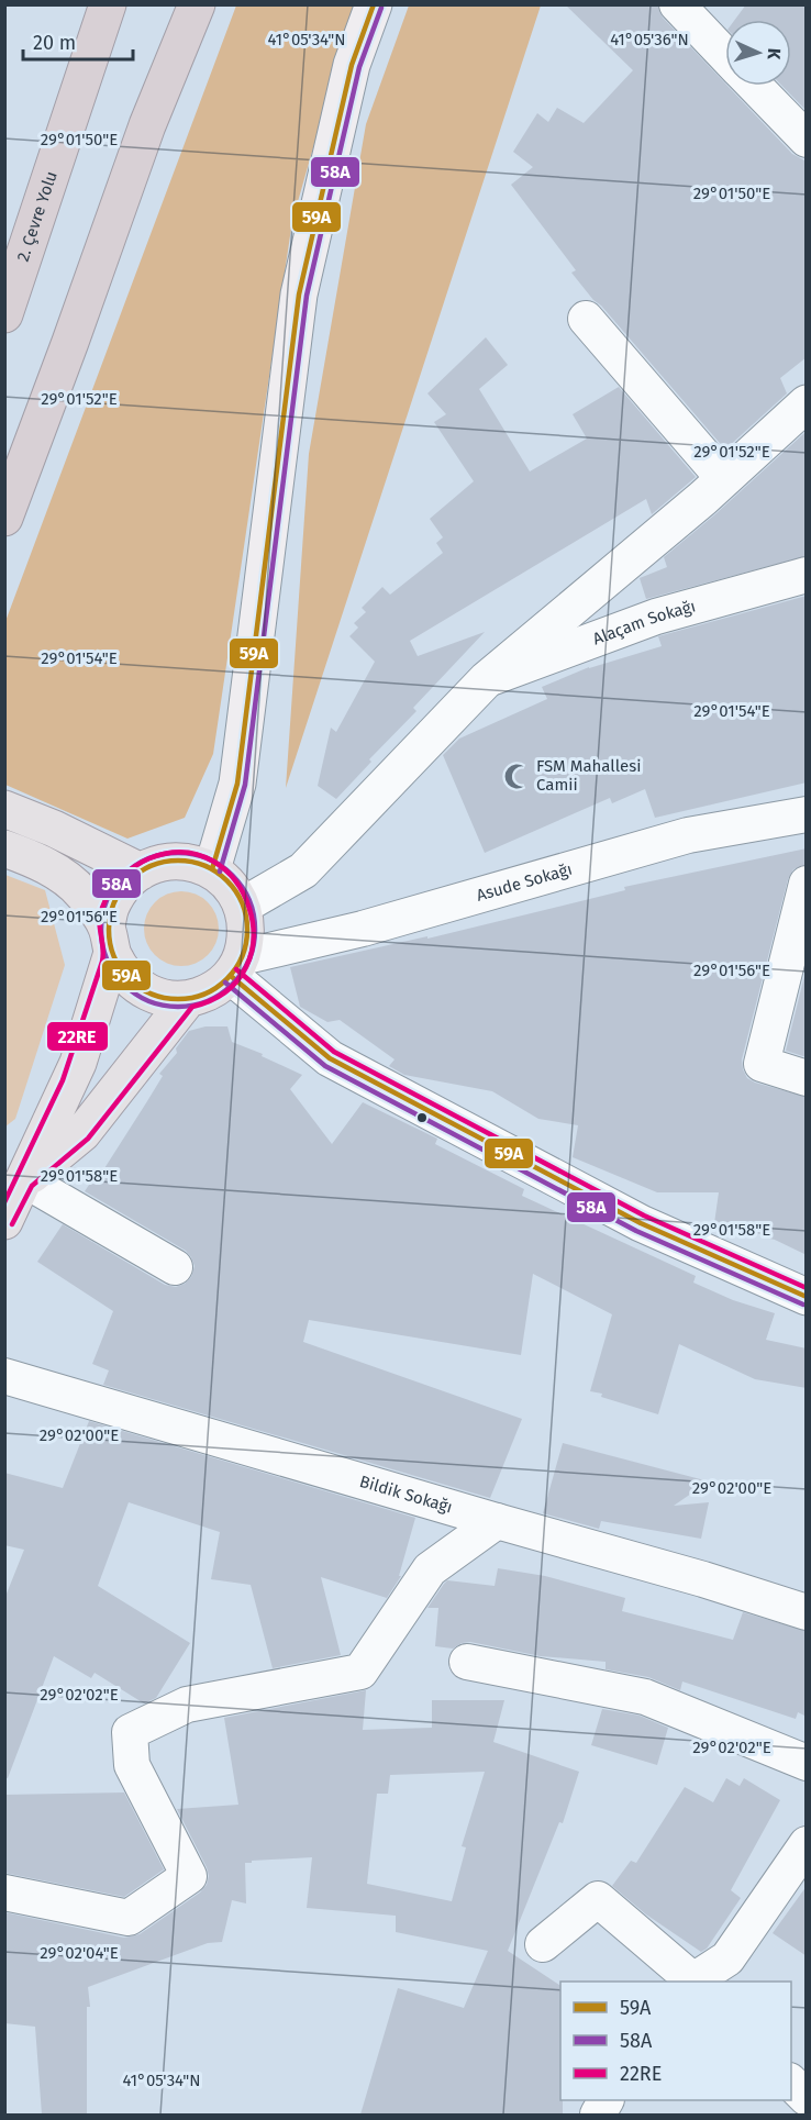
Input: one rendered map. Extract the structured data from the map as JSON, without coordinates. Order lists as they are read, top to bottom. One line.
{"streets":{"highway":["2. Çevre Yolu"],"street":["Alaçam Sokağı","Asude Sokağı","Bildik Sokağı"]},"places":{"mosque":["FSM Mahallesi Camii"]},"lines":["transit line 59A","transit line 58A","transit line 22RE"],"legend":["59A","58A","22RE"],"scale_bar":"20 m","north":"right","coordinates":["41°05'34\"N","41°05'36\"N","29°01'50\"E","29°01'52\"E","29°01'54\"E","29°01'56\"E","29°01'58\"E","29°02'00\"E","29°02'02\"E","29°02'04\"E"]}
